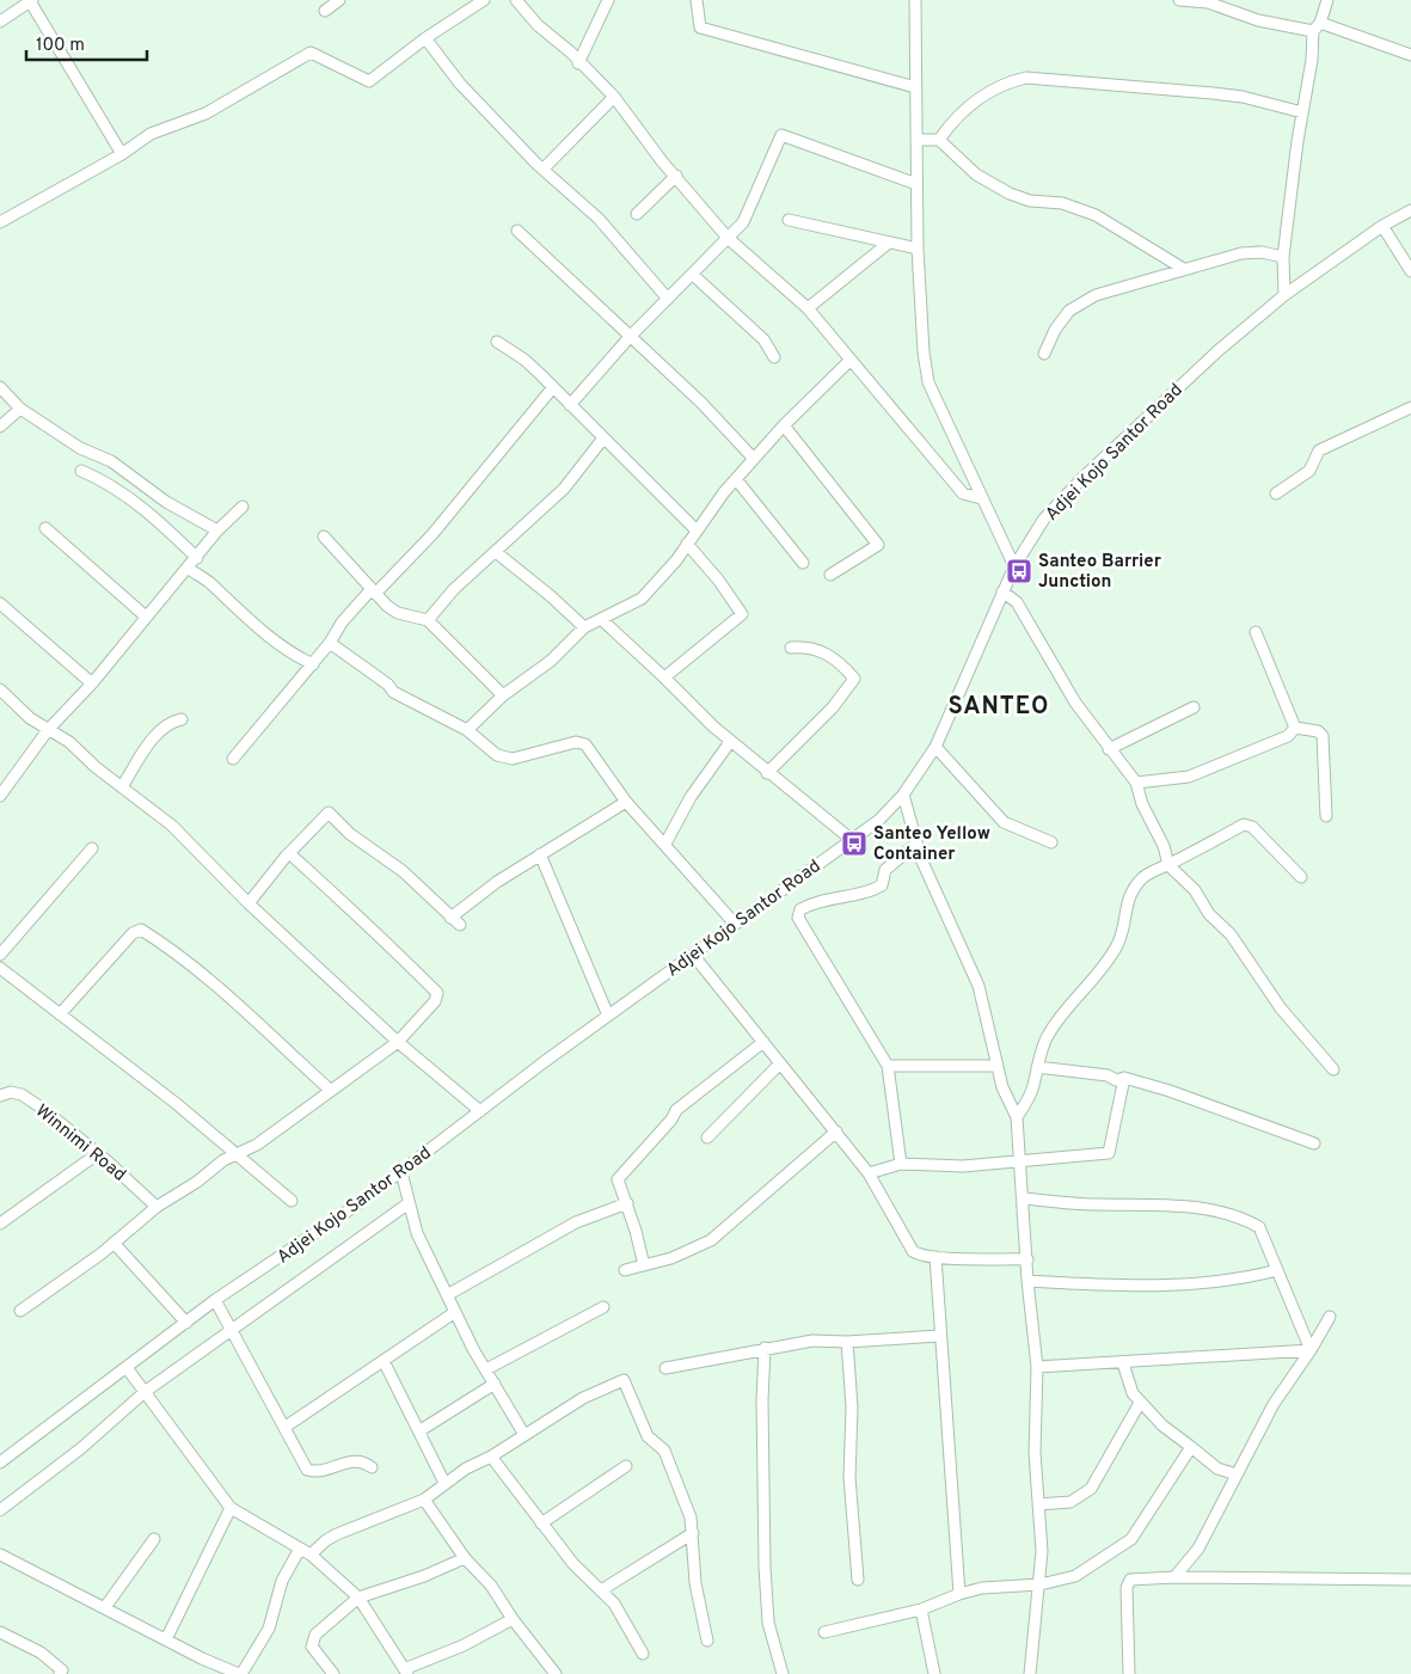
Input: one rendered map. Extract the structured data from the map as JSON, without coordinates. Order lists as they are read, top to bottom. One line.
{"streets":{"street":["Adjei Kojo Santor Road","Winnimi Road"]},"districts":["SANTEO"],"places":{"bus stop":["Santeo Barrier Junction","Santeo Yellow Container"]},"scale_bar":"100 m"}
